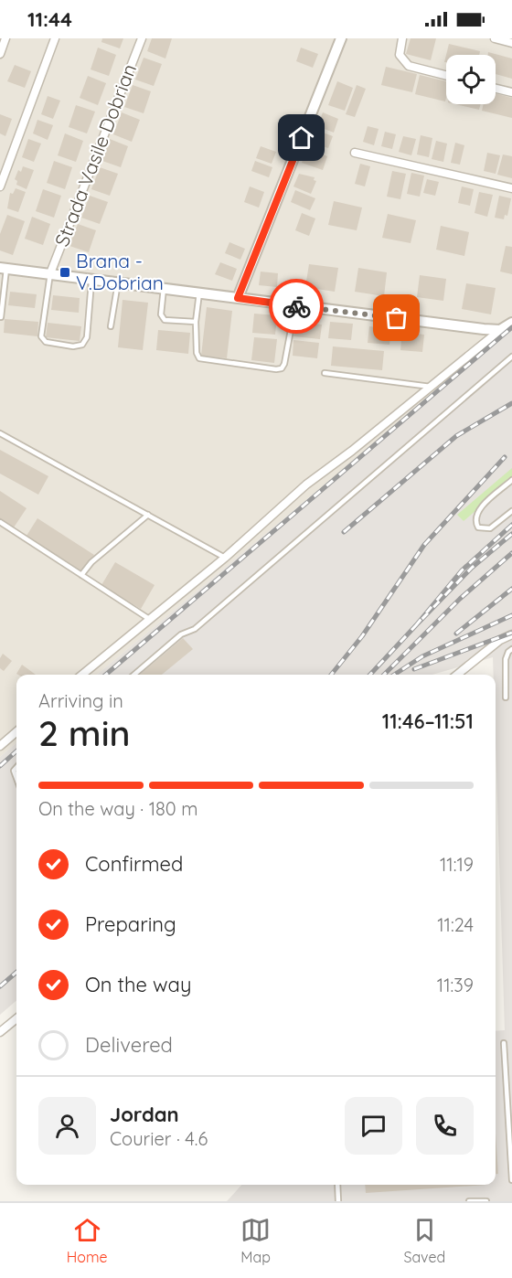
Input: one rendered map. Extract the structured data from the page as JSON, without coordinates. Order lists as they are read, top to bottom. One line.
{"streets":{"street":["Strada Vasile Dobrian"]},"places":{"transit":["Brana - V.Dobrian"]},"page":{"status":"11:44","heading":["2 min","Arriving in","11:46–11:51"],"panel":["Jordan","Courier · 4.6"],"bar":"On the way · 180 m","list":[["Confirmed","11:19"],["Preparing","11:24"],["On the way","11:39"],"Delivered"],"tabs":["Home","Map","Saved"]}}
